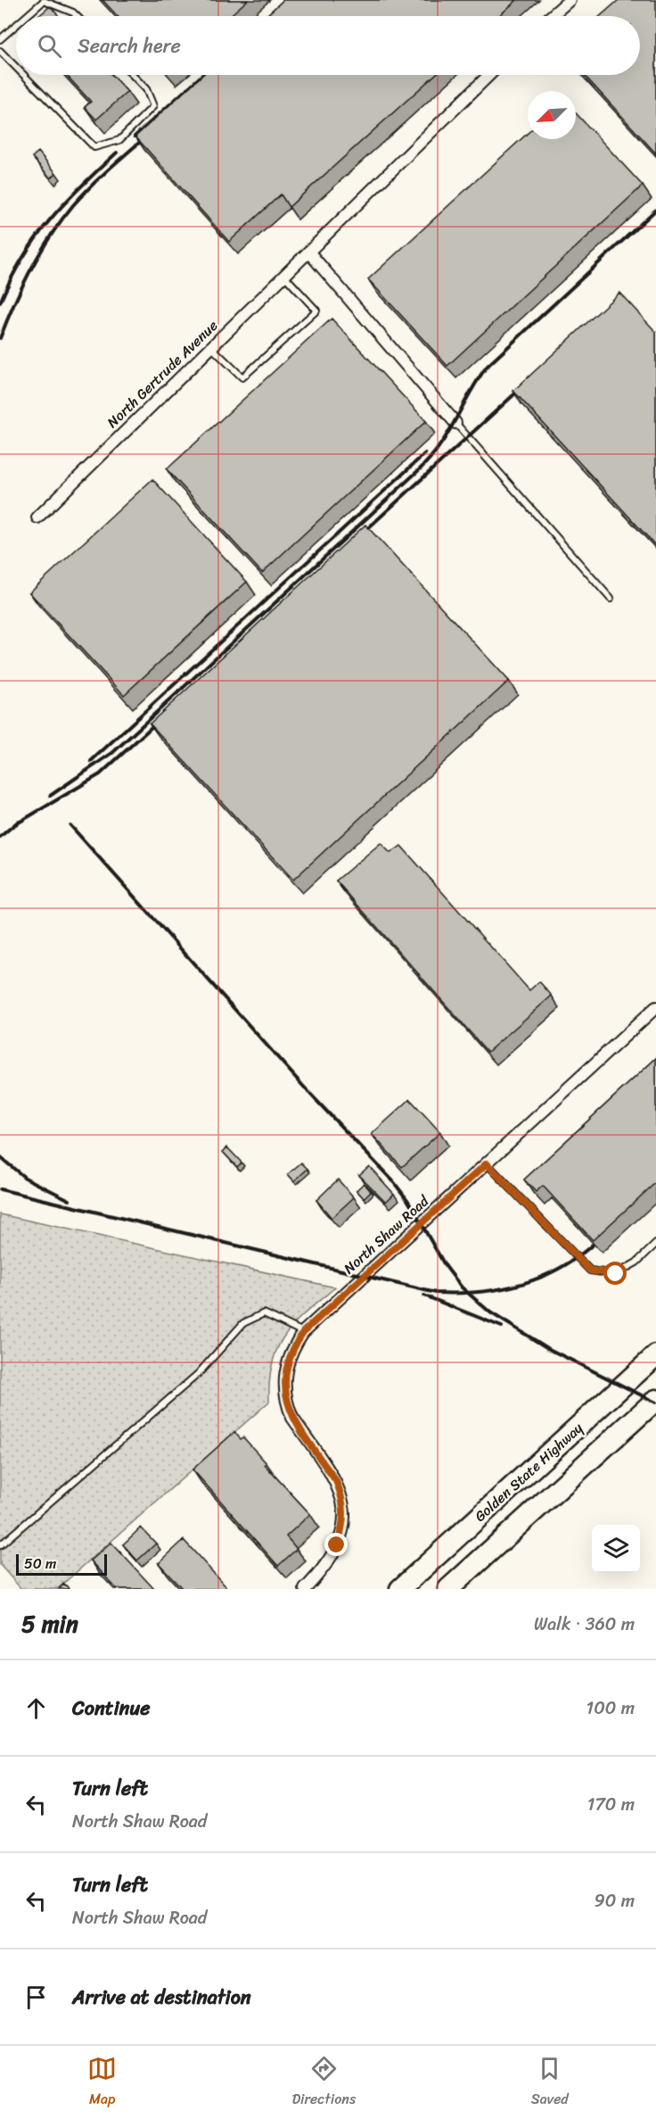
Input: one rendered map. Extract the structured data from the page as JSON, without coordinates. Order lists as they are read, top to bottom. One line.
{"streets":{"highway":["Golden State Highway"],"street":["North Gertrude Avenue","North Shaw Road"]},"scale_bar":"50 m","north":"bottom left","page":{"search":"Search here","scale":"50 m","heading":["5 min","Walk · 360 m"],"list":[["Continue","100 m"],["Turn left","North Shaw Road","170 m"],["Turn left","North Shaw Road","90 m"],"Arrive at destination"],"nav":["Map","Directions","Saved"]}}
